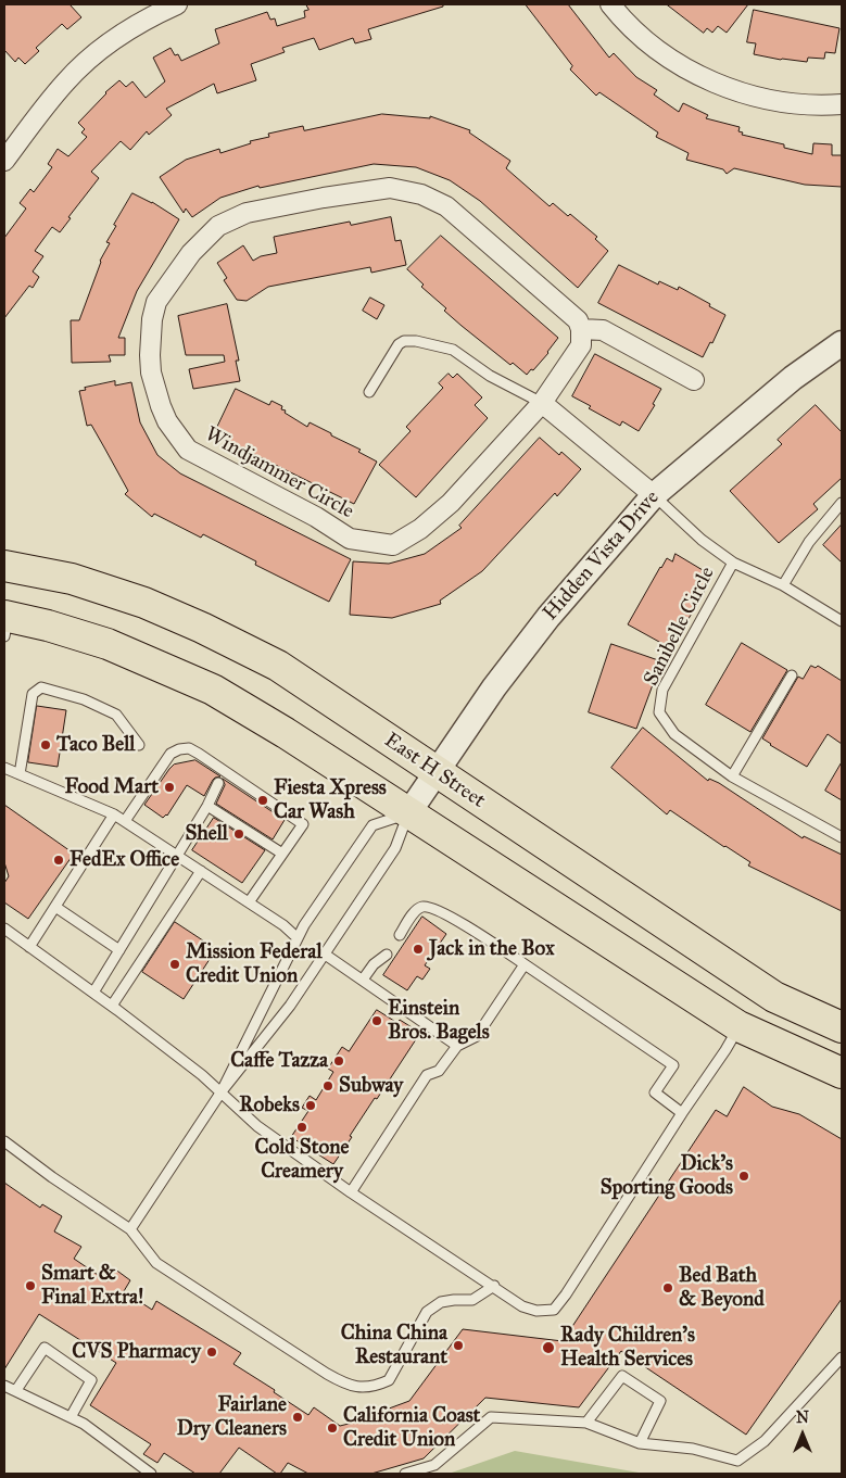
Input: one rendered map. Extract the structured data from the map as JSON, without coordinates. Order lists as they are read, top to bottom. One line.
{"streets":{"main road":["East H Street"],"street":["Windjammer Circle","Hidden Vista Drive"],"lane":["Sanibelle Circle"]},"crossings":[["Hidden Vista Drive","Sanibelle Circle"],["Hidden Vista Drive","East H Street"]],"places":["Taco Bell","Food Mart","Fiesta Xpress Car Wash","Shell","FedEx Office","Jack in the Box","Mission Federal Credit Union","Einstein Bros. Bagels","Caffe Tazza","Subway","Robeks","Cold Stone Creamery","Dick's Sporting Goods","Smart & Final Extra!","Bed Bath & Beyond","China China Restaurant","Rady Children's Health Services","CVS Pharmacy","Fairlane Dry Cleaners","California Coast Credit Union"],"north":"top"}
